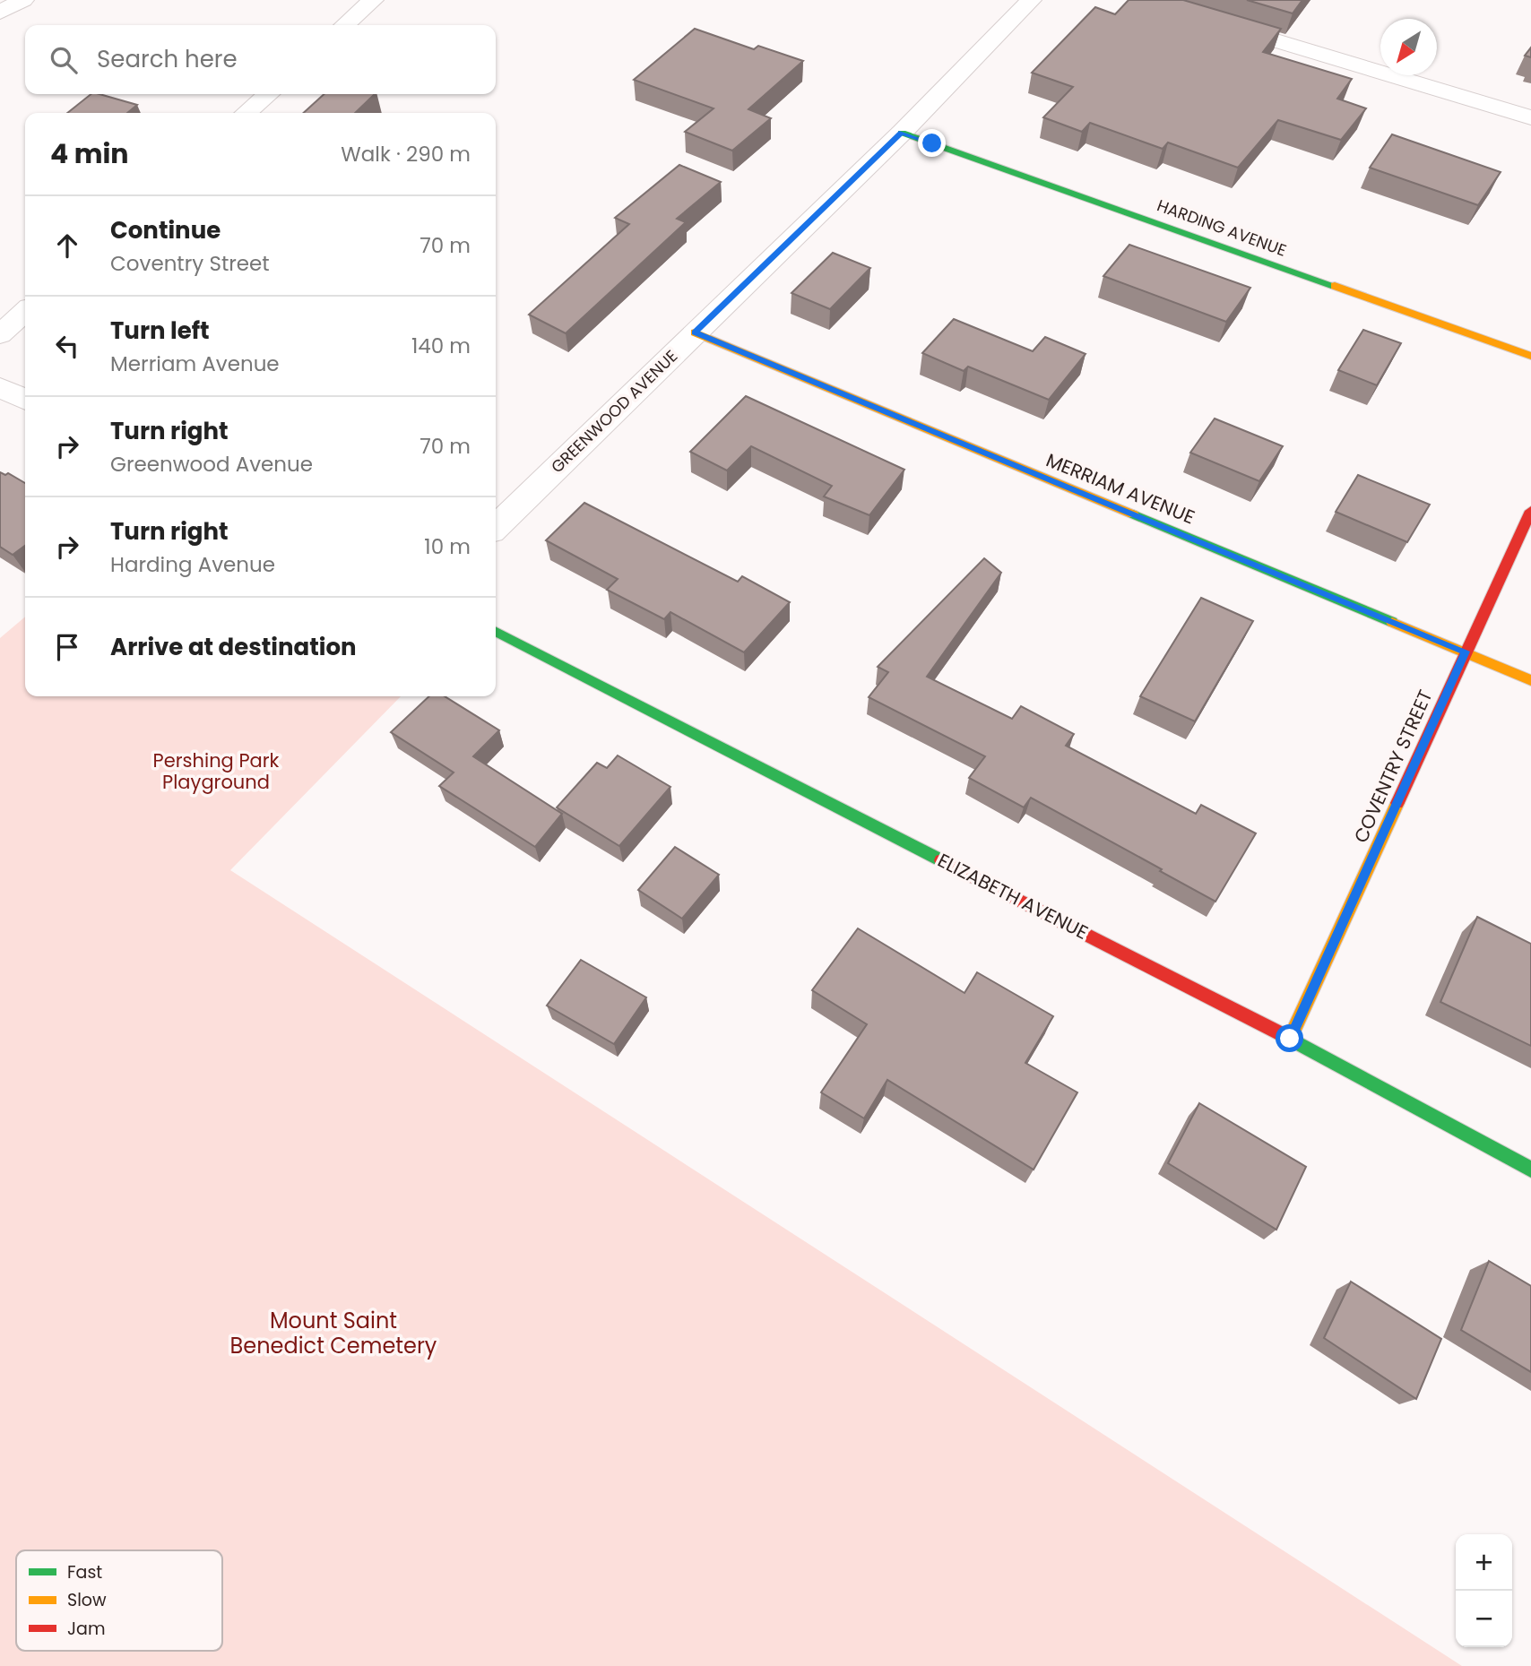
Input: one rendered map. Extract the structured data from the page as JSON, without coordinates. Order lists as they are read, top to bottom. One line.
{"streets":{"street":["HARDING AVENUE","GREENWOOD AVENUE","MERRIAM AVENUE","COVENTRY STREET","ELIZABETH AVENUE"]},"crossings":[["HARDING AVENUE","GREENWOOD AVENUE"],["GREENWOOD AVENUE","MERRIAM AVENUE"],["MERRIAM AVENUE","COVENTRY STREET"],["COVENTRY STREET","ELIZABETH AVENUE"]],"parks":["Pershing Park Playground","Mount Saint Benedict Cemetery"],"legend":["Fast","Slow","Jam"],"north":"bottom left","page":{"search":"Search here","heading":["4 min","Walk · 290 m"],"list":[["Continue","Coventry Street","70 m"],["Turn left","Merriam Avenue","140 m"],["Turn right","Greenwood Avenue","70 m"],["Turn right","Harding Avenue","10 m"],"Arrive at destination"],"map_buttons":["+","−"]}}
